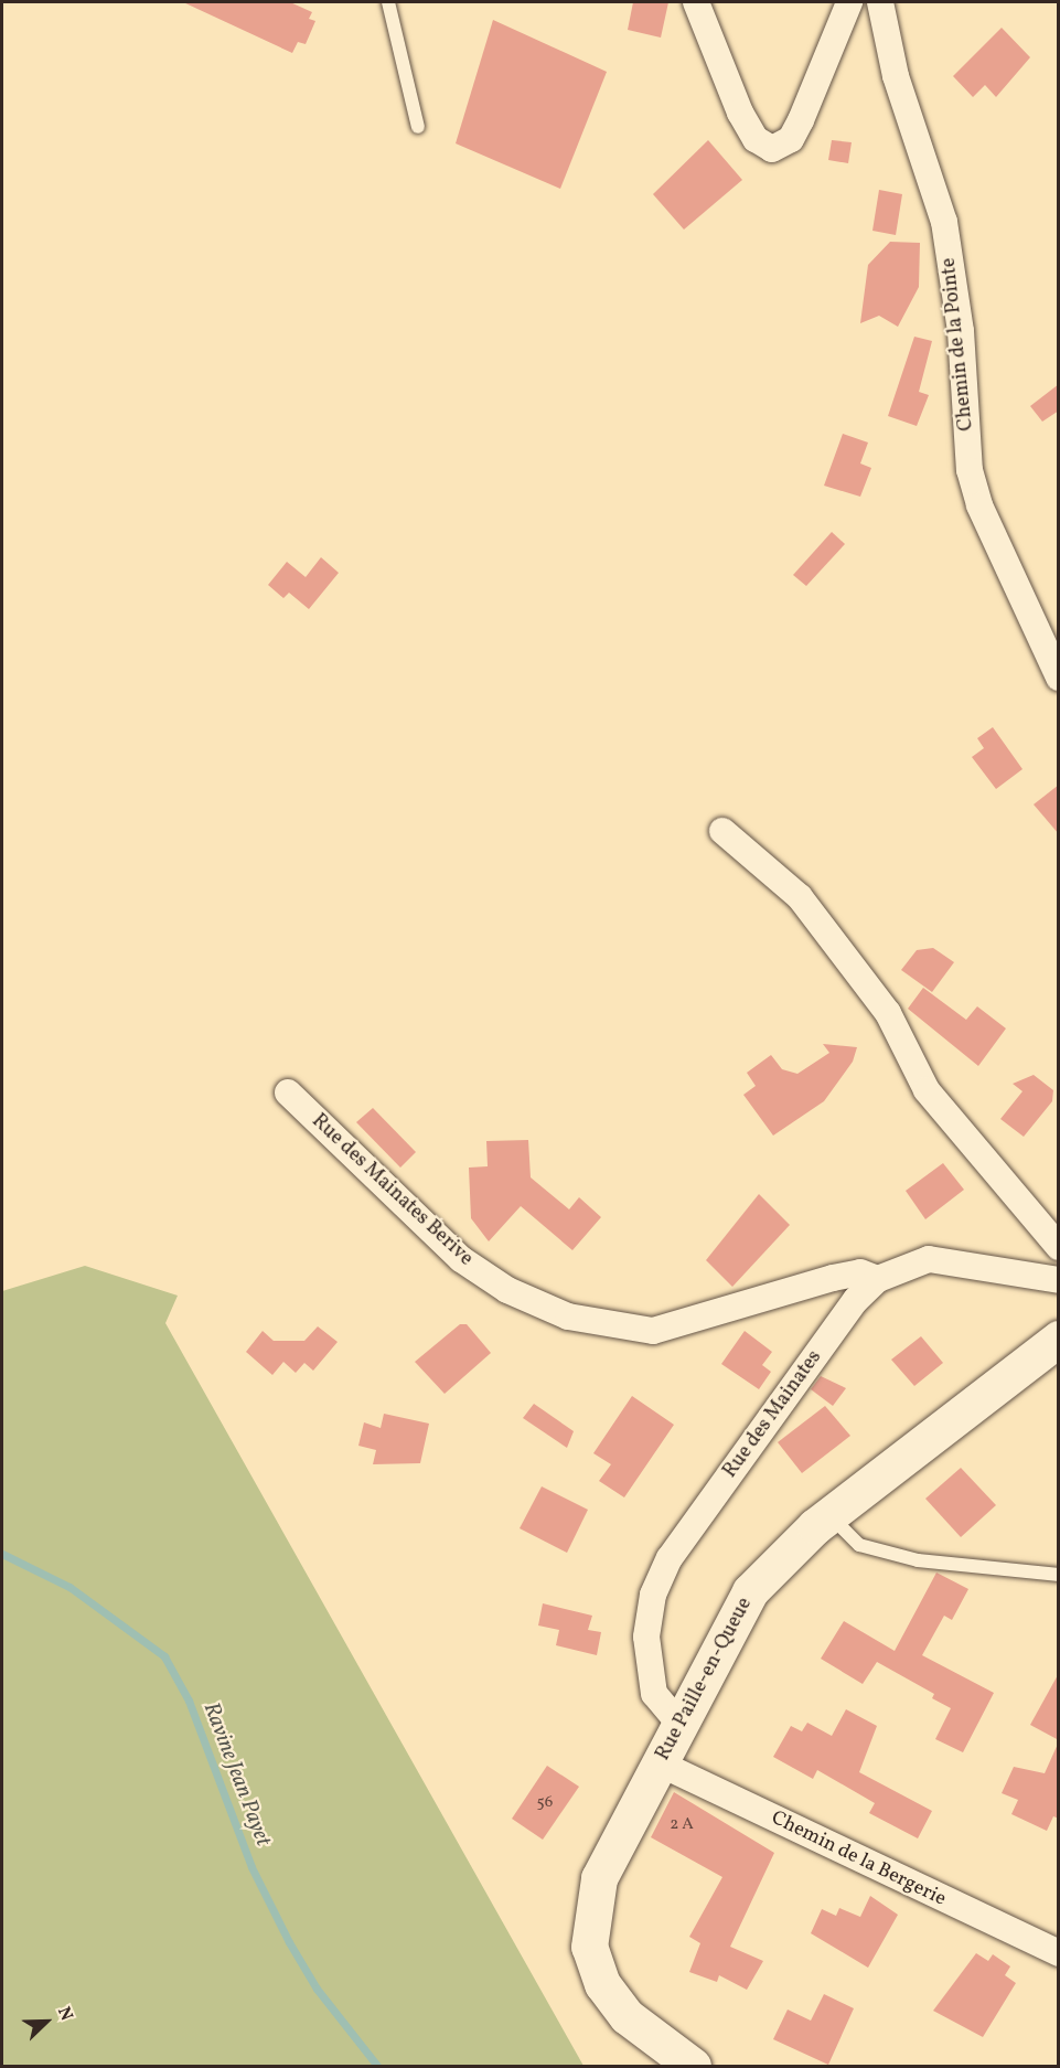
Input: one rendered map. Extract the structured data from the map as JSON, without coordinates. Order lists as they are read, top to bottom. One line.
{"streets":{"main road":["Rue Paille-en-Queue"],"street":["Chemin de la Pointe","Rue des Mainates Berive","Rue des Mainates","Chemin de la Bergerie"]},"crossings":[["Rue des Mainates Berive","Rue des Mainates"],["Rue des Mainates","Rue Paille-en-Queue"],["Rue Paille-en-Queue","Chemin de la Bergerie"]],"water":["Ravine Jean Payet"],"house_numbers":["56","2 A"],"north":"top right"}
